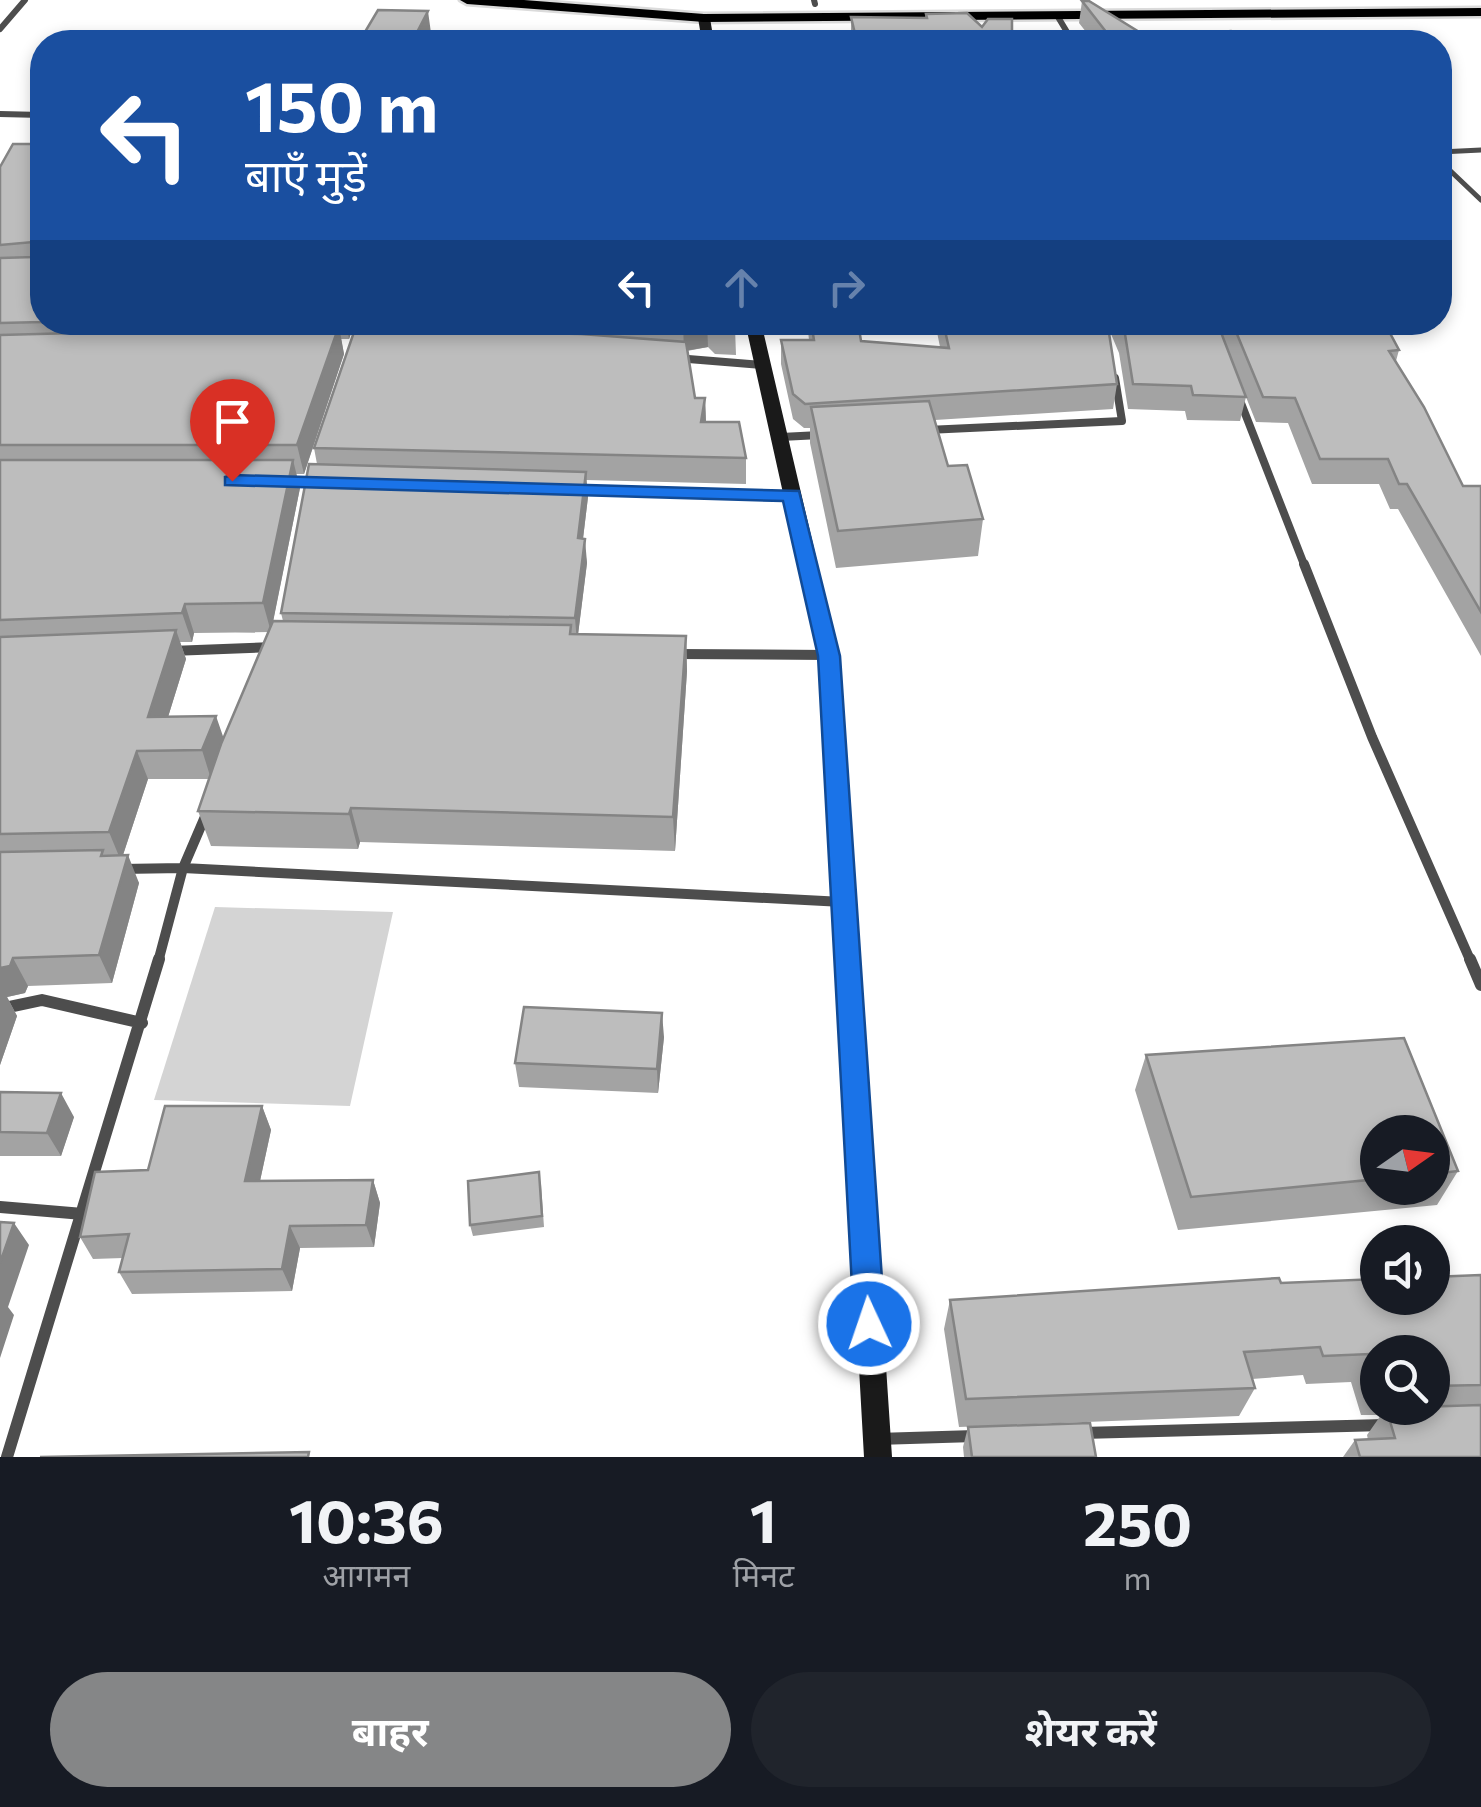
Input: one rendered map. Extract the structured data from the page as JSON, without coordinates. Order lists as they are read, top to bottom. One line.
{"north":"right","page":{"turn":["150 m","बाएँ मुड़ें"],"eta":["10:36","आगमन","1","मिनट","250","m"],"buttons":["बाहर","शेयर करें"]}}
